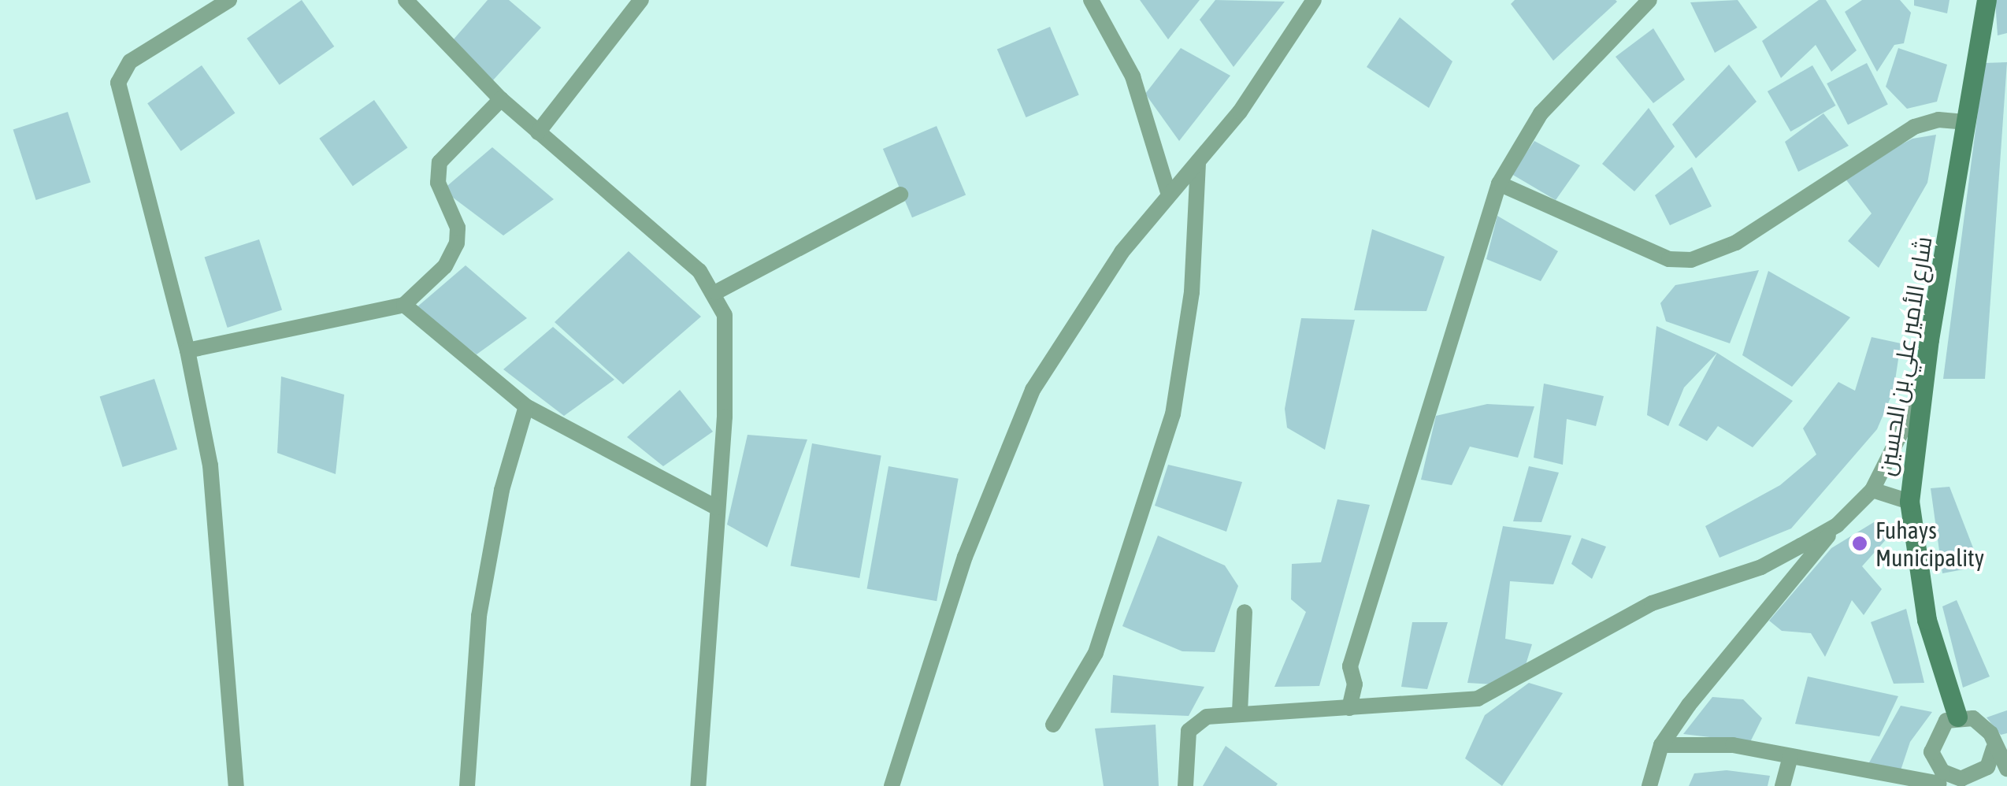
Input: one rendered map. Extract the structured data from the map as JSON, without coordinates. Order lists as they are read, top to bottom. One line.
{"streets":{"street":["شارع الأمير علي بن الحسين"]},"places":["Fuhays Municipality"]}
